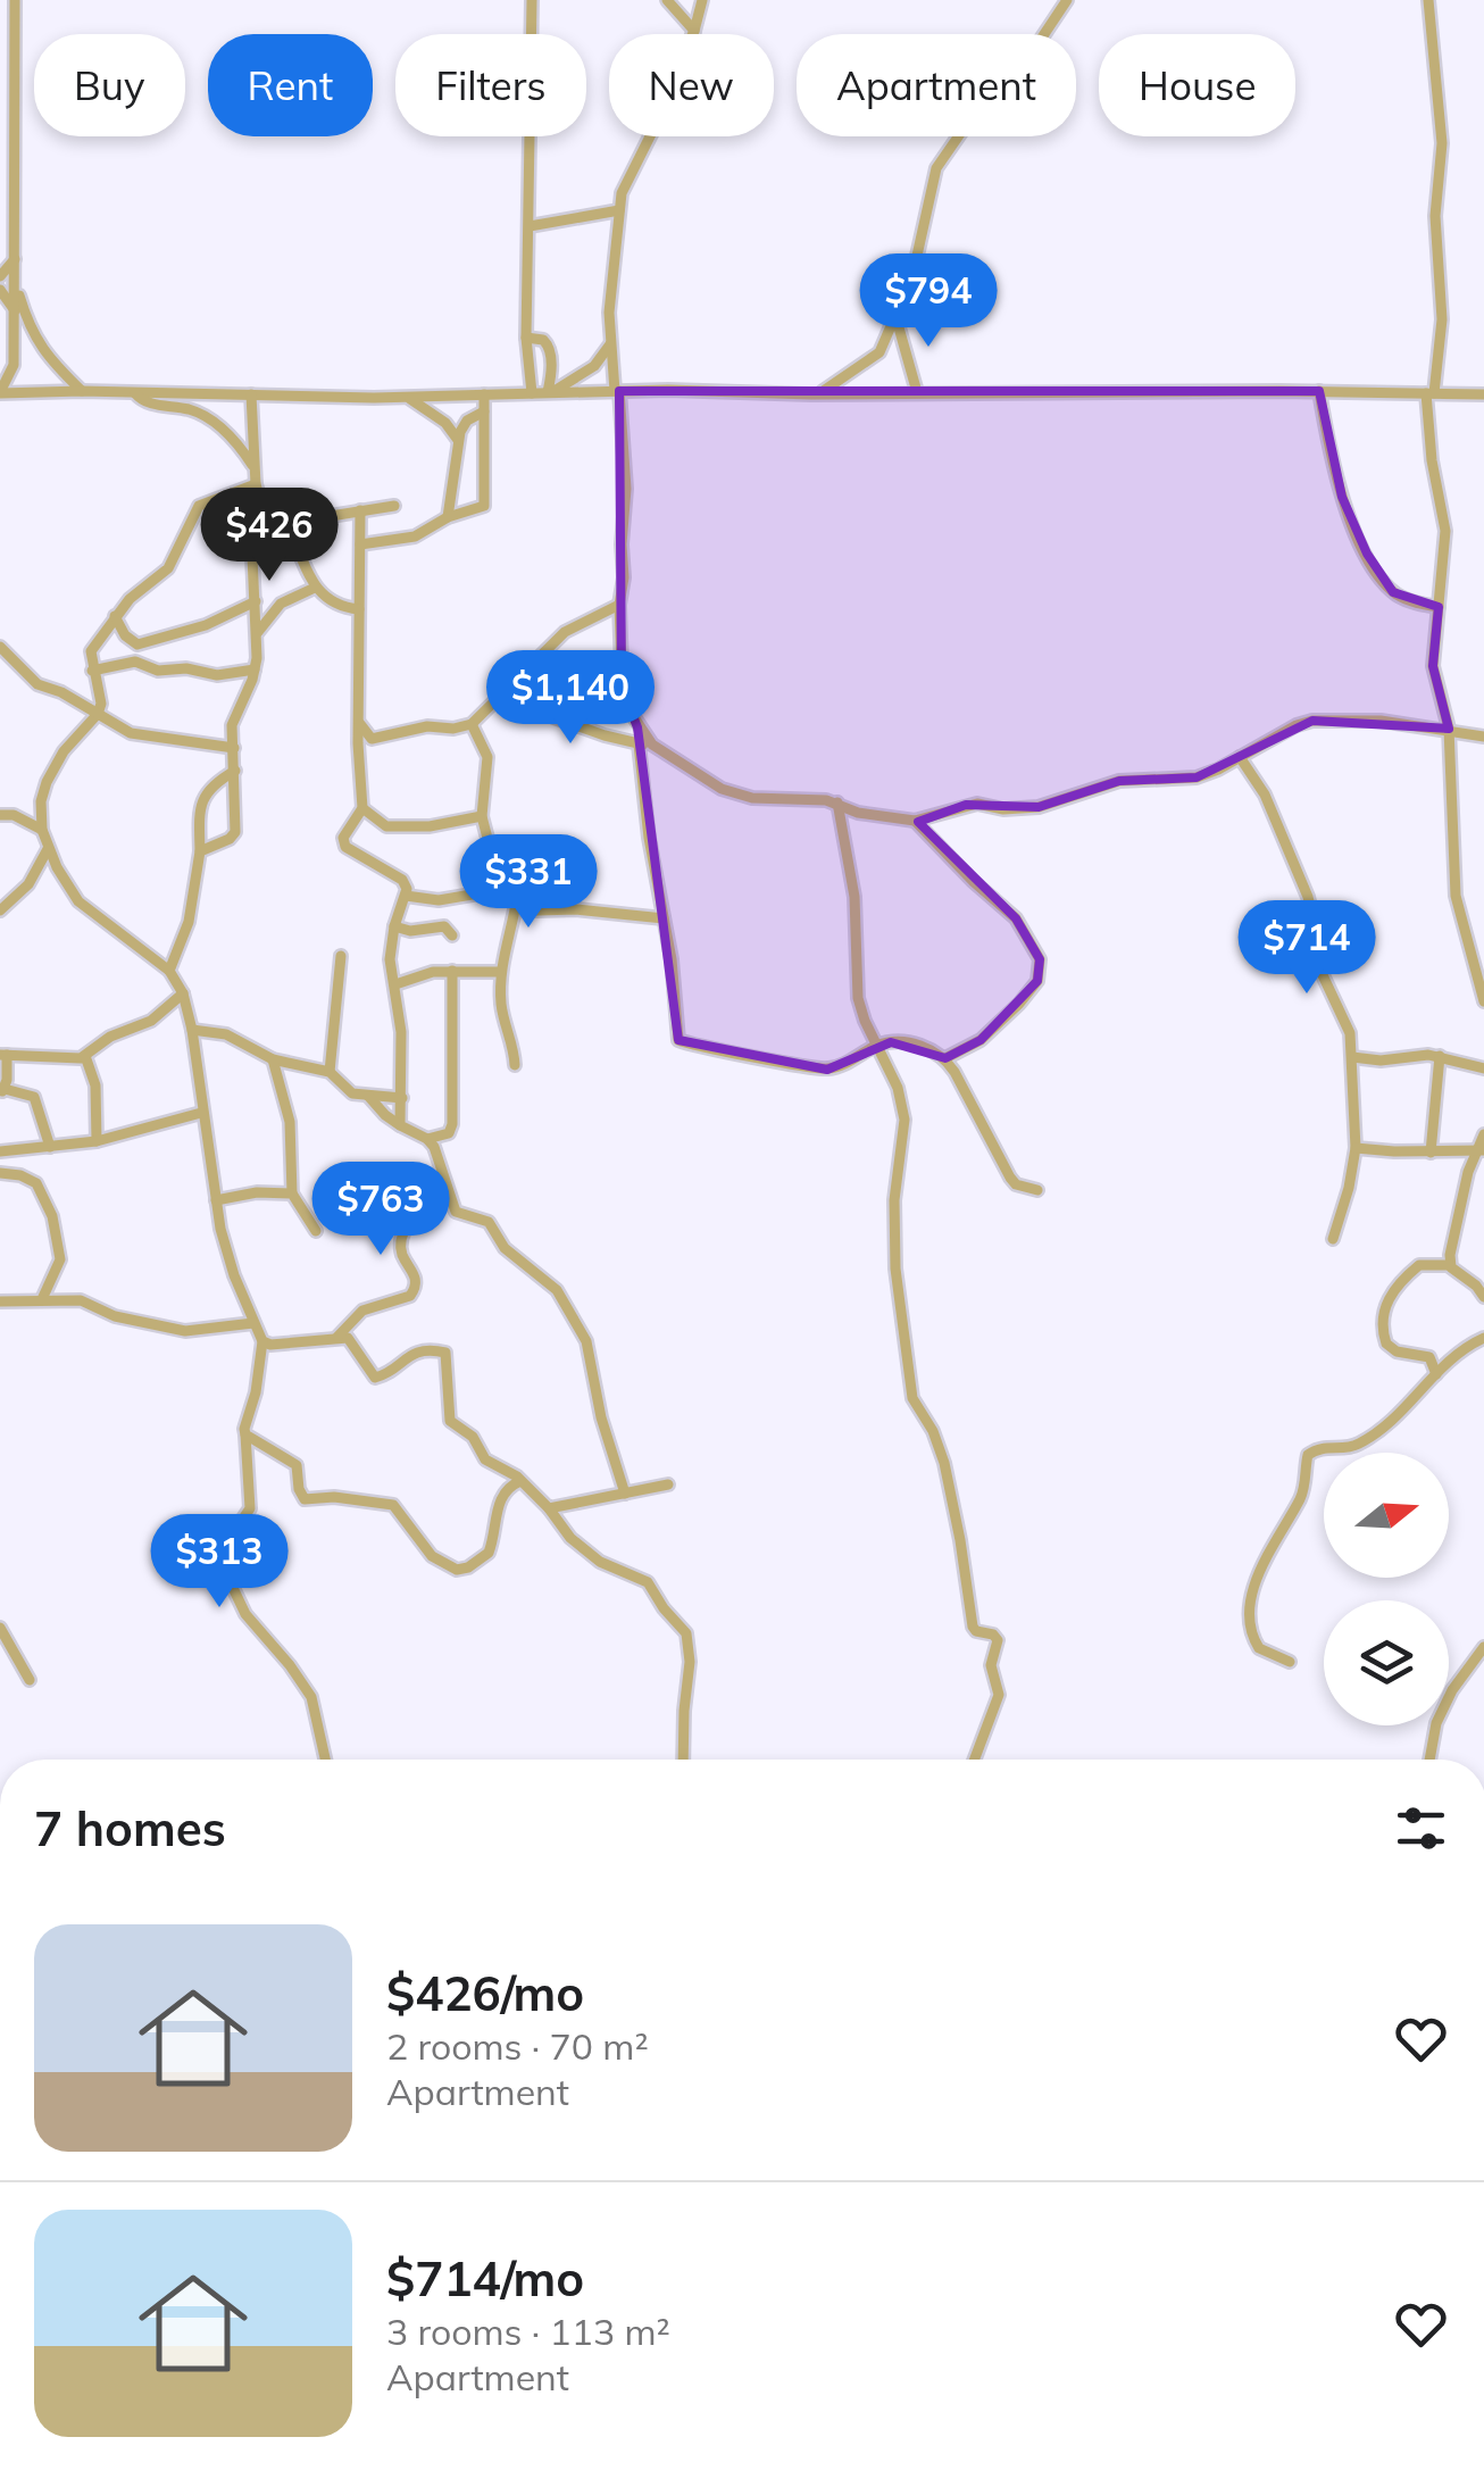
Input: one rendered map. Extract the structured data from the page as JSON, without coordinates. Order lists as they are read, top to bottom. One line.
{"north":"right","page":{"chip":["Buy","Rent","Filters","New","Apartment","House"],"price":["$794","$426","$1,140","$331","$714","$763","$313"],"heading":"7 homes","list":[{"name":"$426/mo","note":"2 rooms · 70 m² · Apartment"},{"name":"$714/mo","note":"3 rooms · 113 m² · Apartment"}]}}
